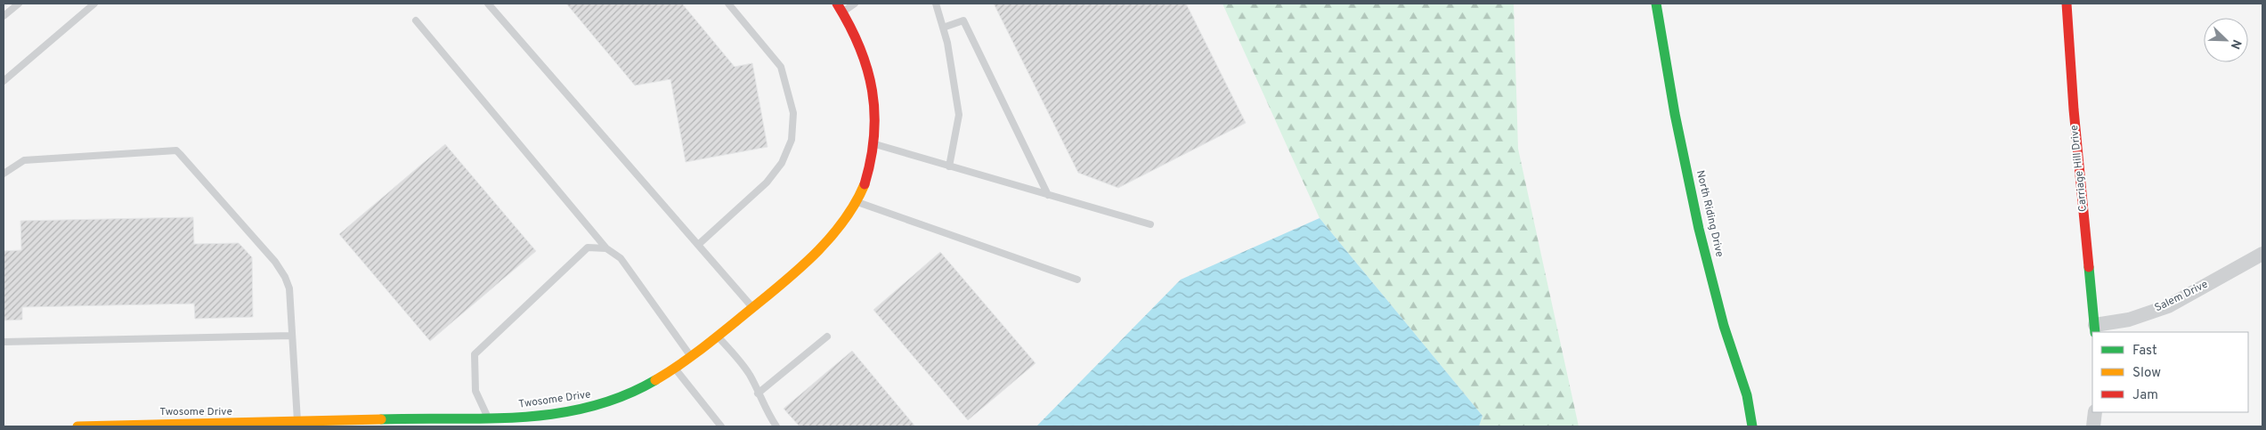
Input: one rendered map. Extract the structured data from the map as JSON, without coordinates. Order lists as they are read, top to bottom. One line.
{"streets":{"street":["Carriage Hill Drive","North Riding Drive","Salem Drive","Twosome Drive"]},"crossings":[["Carriage Hill Drive","Salem Drive"]],"legend":["Fast","Slow","Jam"],"north":"bottom right"}
